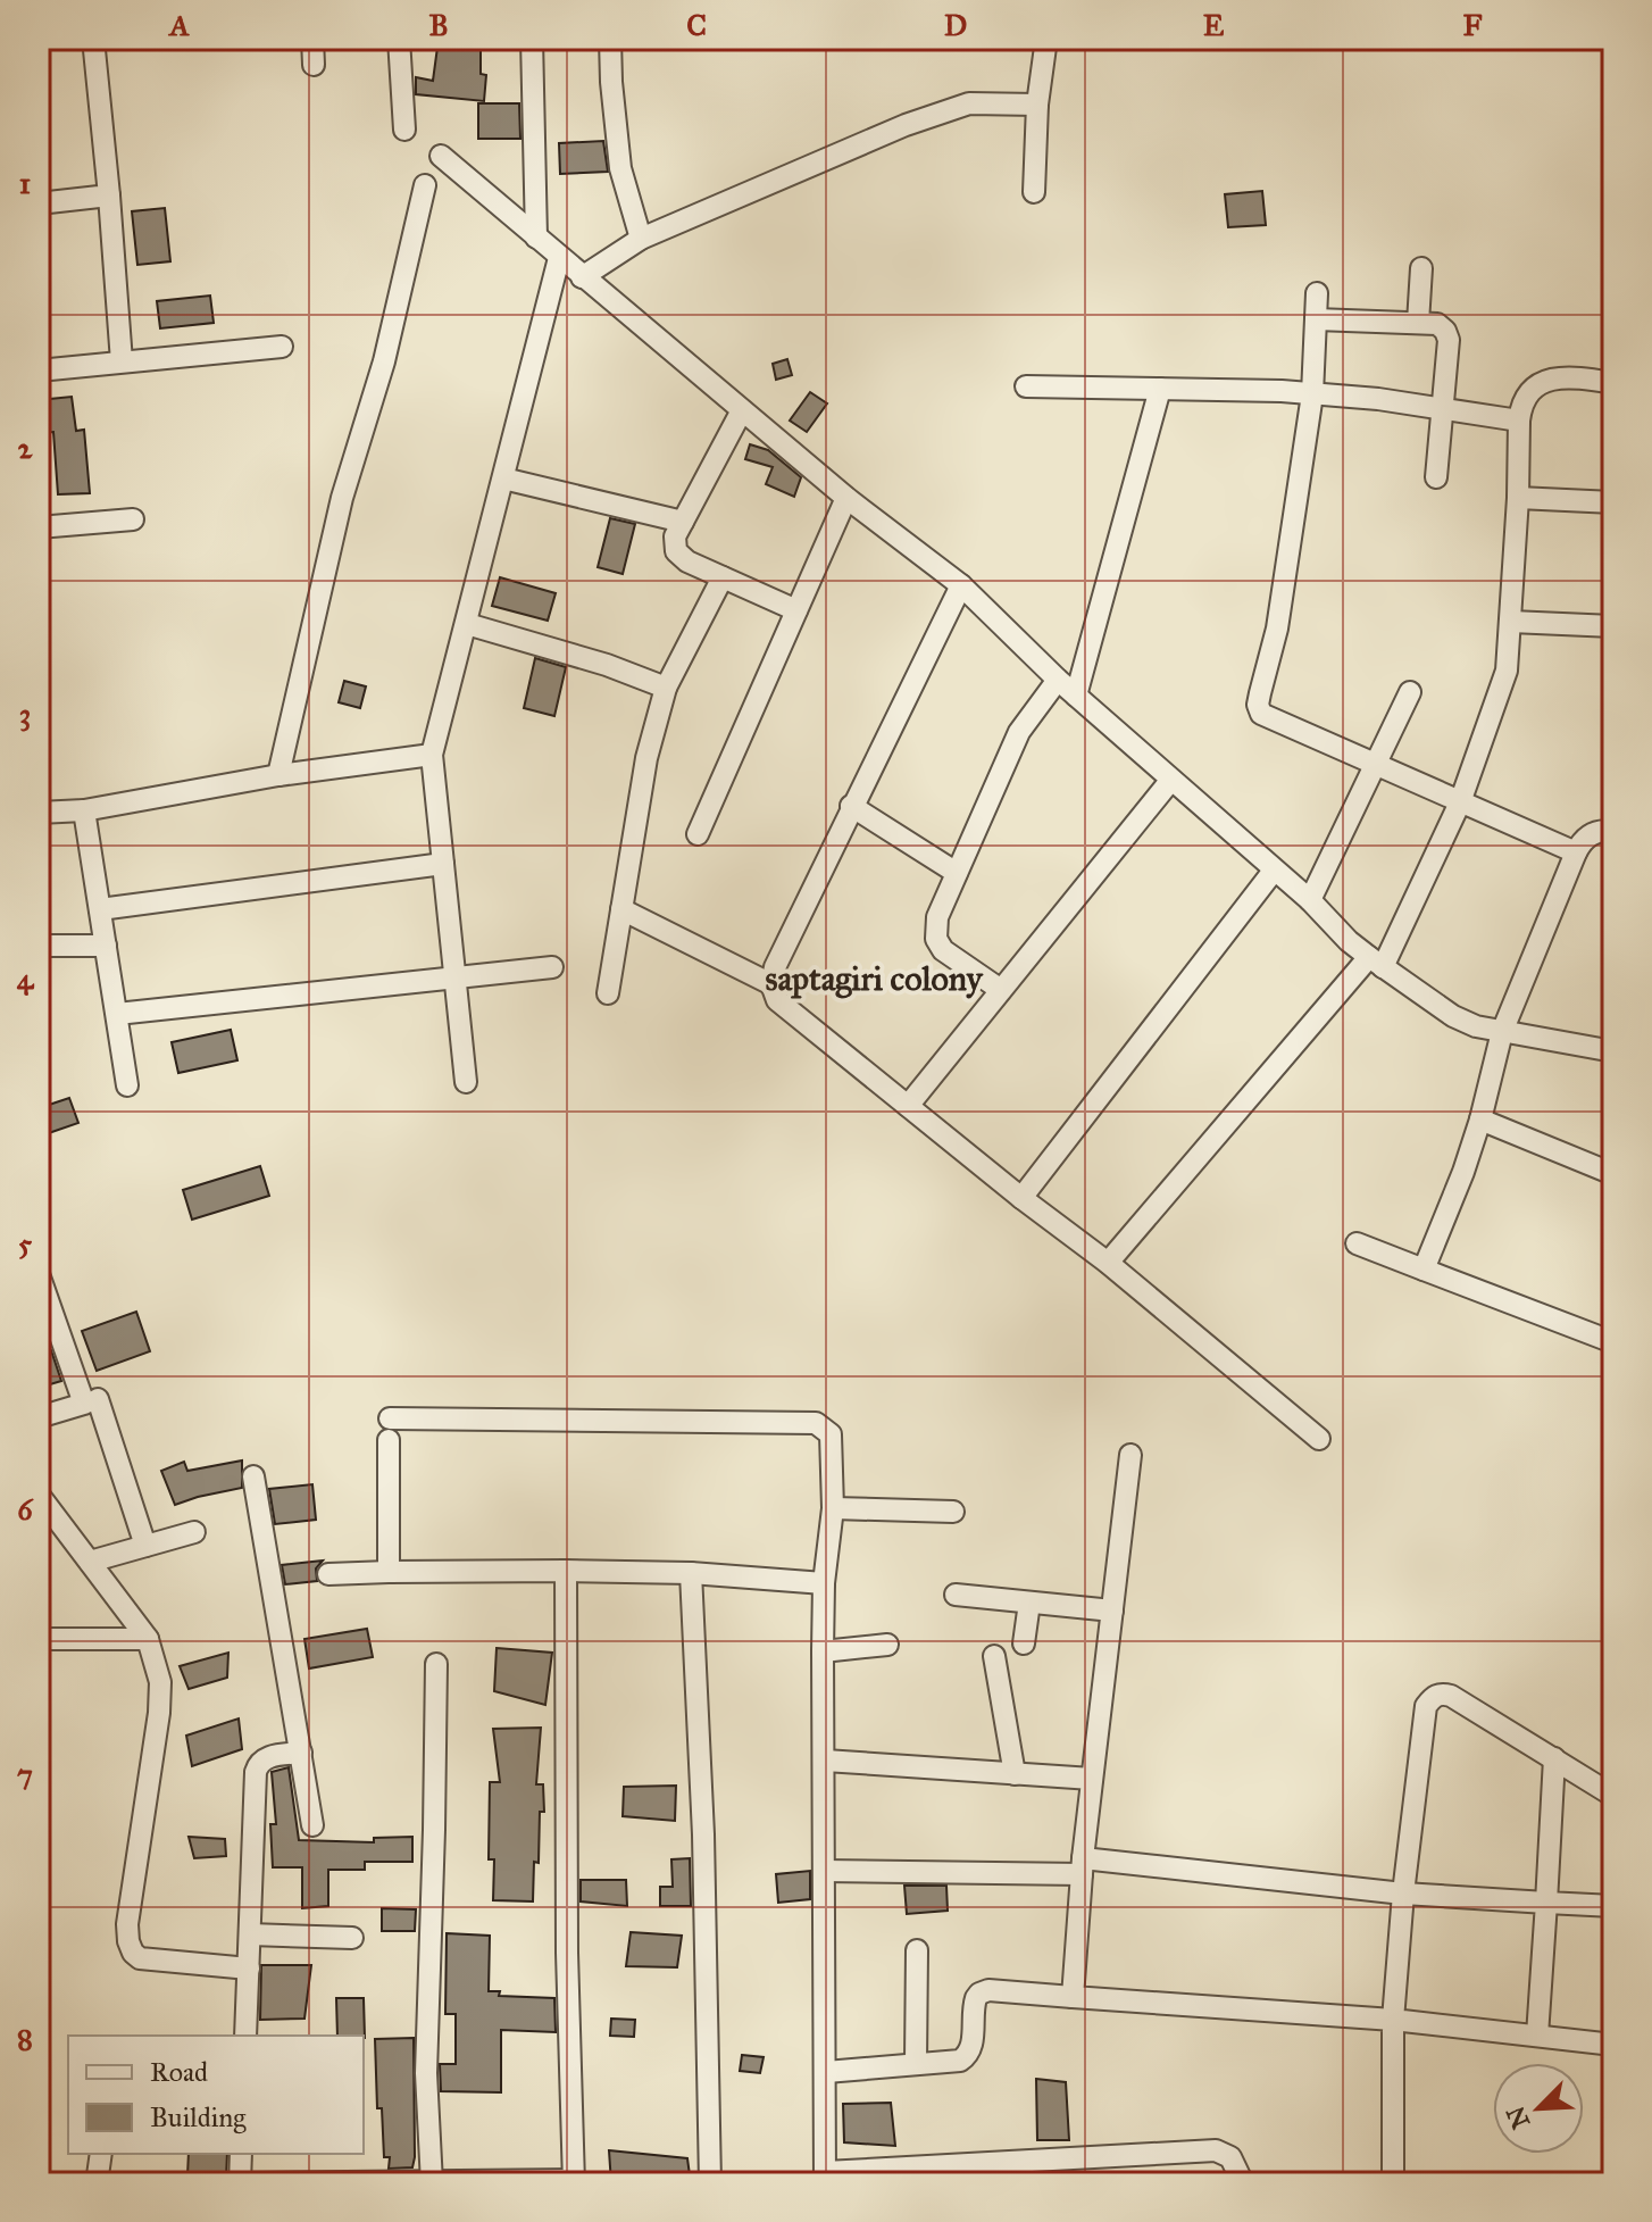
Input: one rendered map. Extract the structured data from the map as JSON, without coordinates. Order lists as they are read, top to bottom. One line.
{"districts":["saptagiri colony"],"legend":["Road","Building"],"north":"bottom left","grid":{"columns":["A","B","C","D","E","F"],"rows":["1","2","3","4","5","6","7","8"]}}
